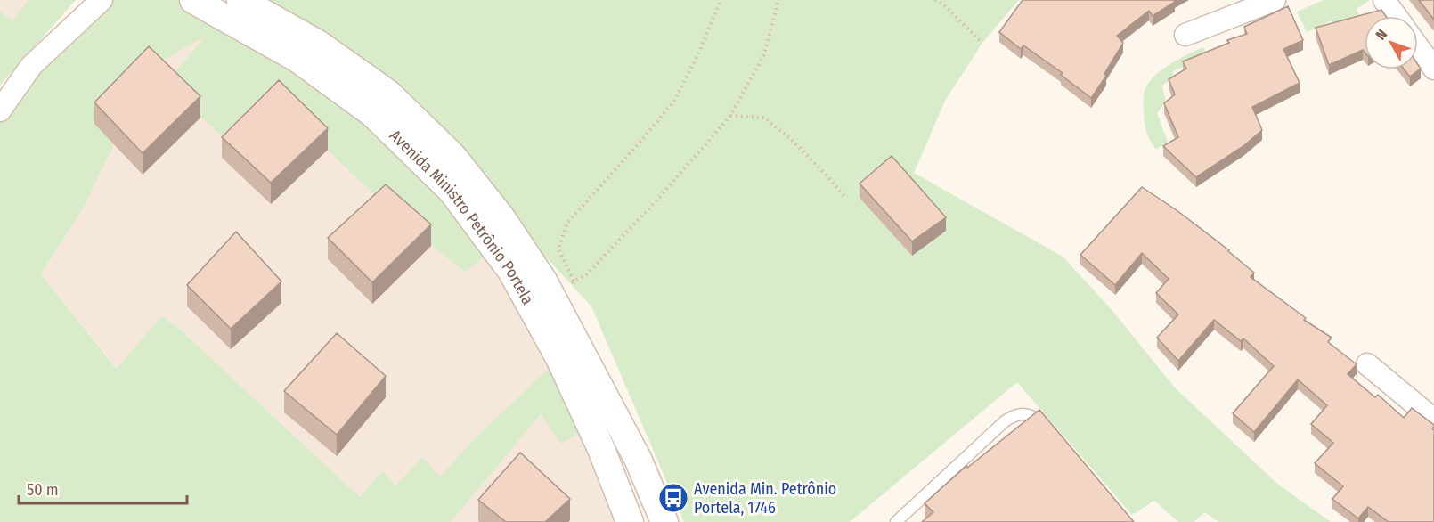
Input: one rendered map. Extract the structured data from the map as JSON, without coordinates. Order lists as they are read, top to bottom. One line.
{"streets":{"street":["Avenida Ministro Petrônio Portela"]},"places":{"bus stop":["Avenida Min. Petrônio Portela, 1746"]},"scale_bar":"50 m","north":"top left"}
